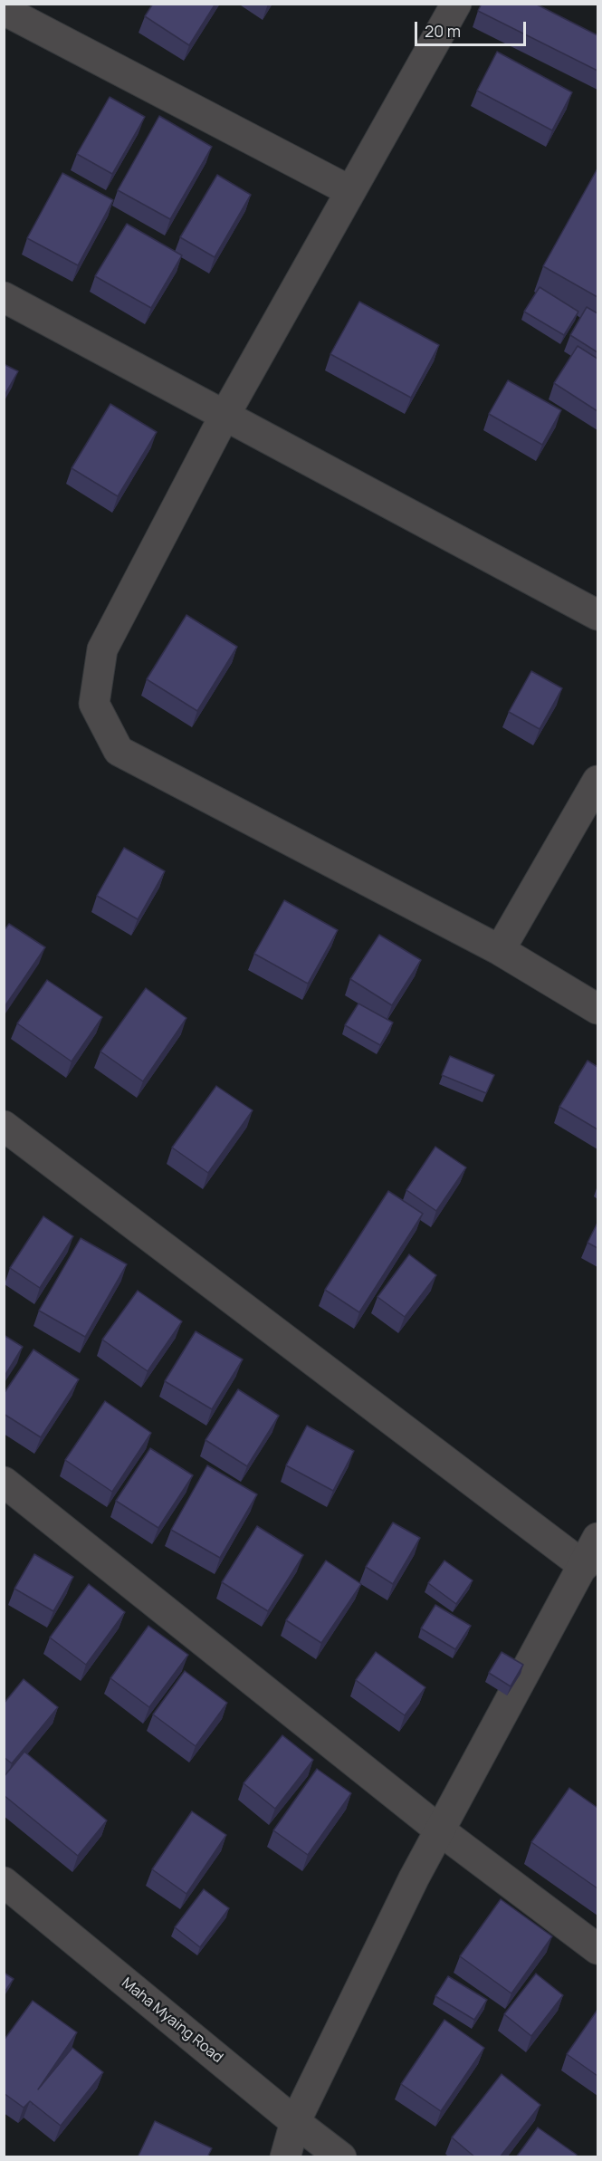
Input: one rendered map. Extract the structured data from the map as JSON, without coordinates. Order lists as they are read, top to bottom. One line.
{"streets":{"street":["Maha Myaing Road"]},"scale_bar":"20 m"}
